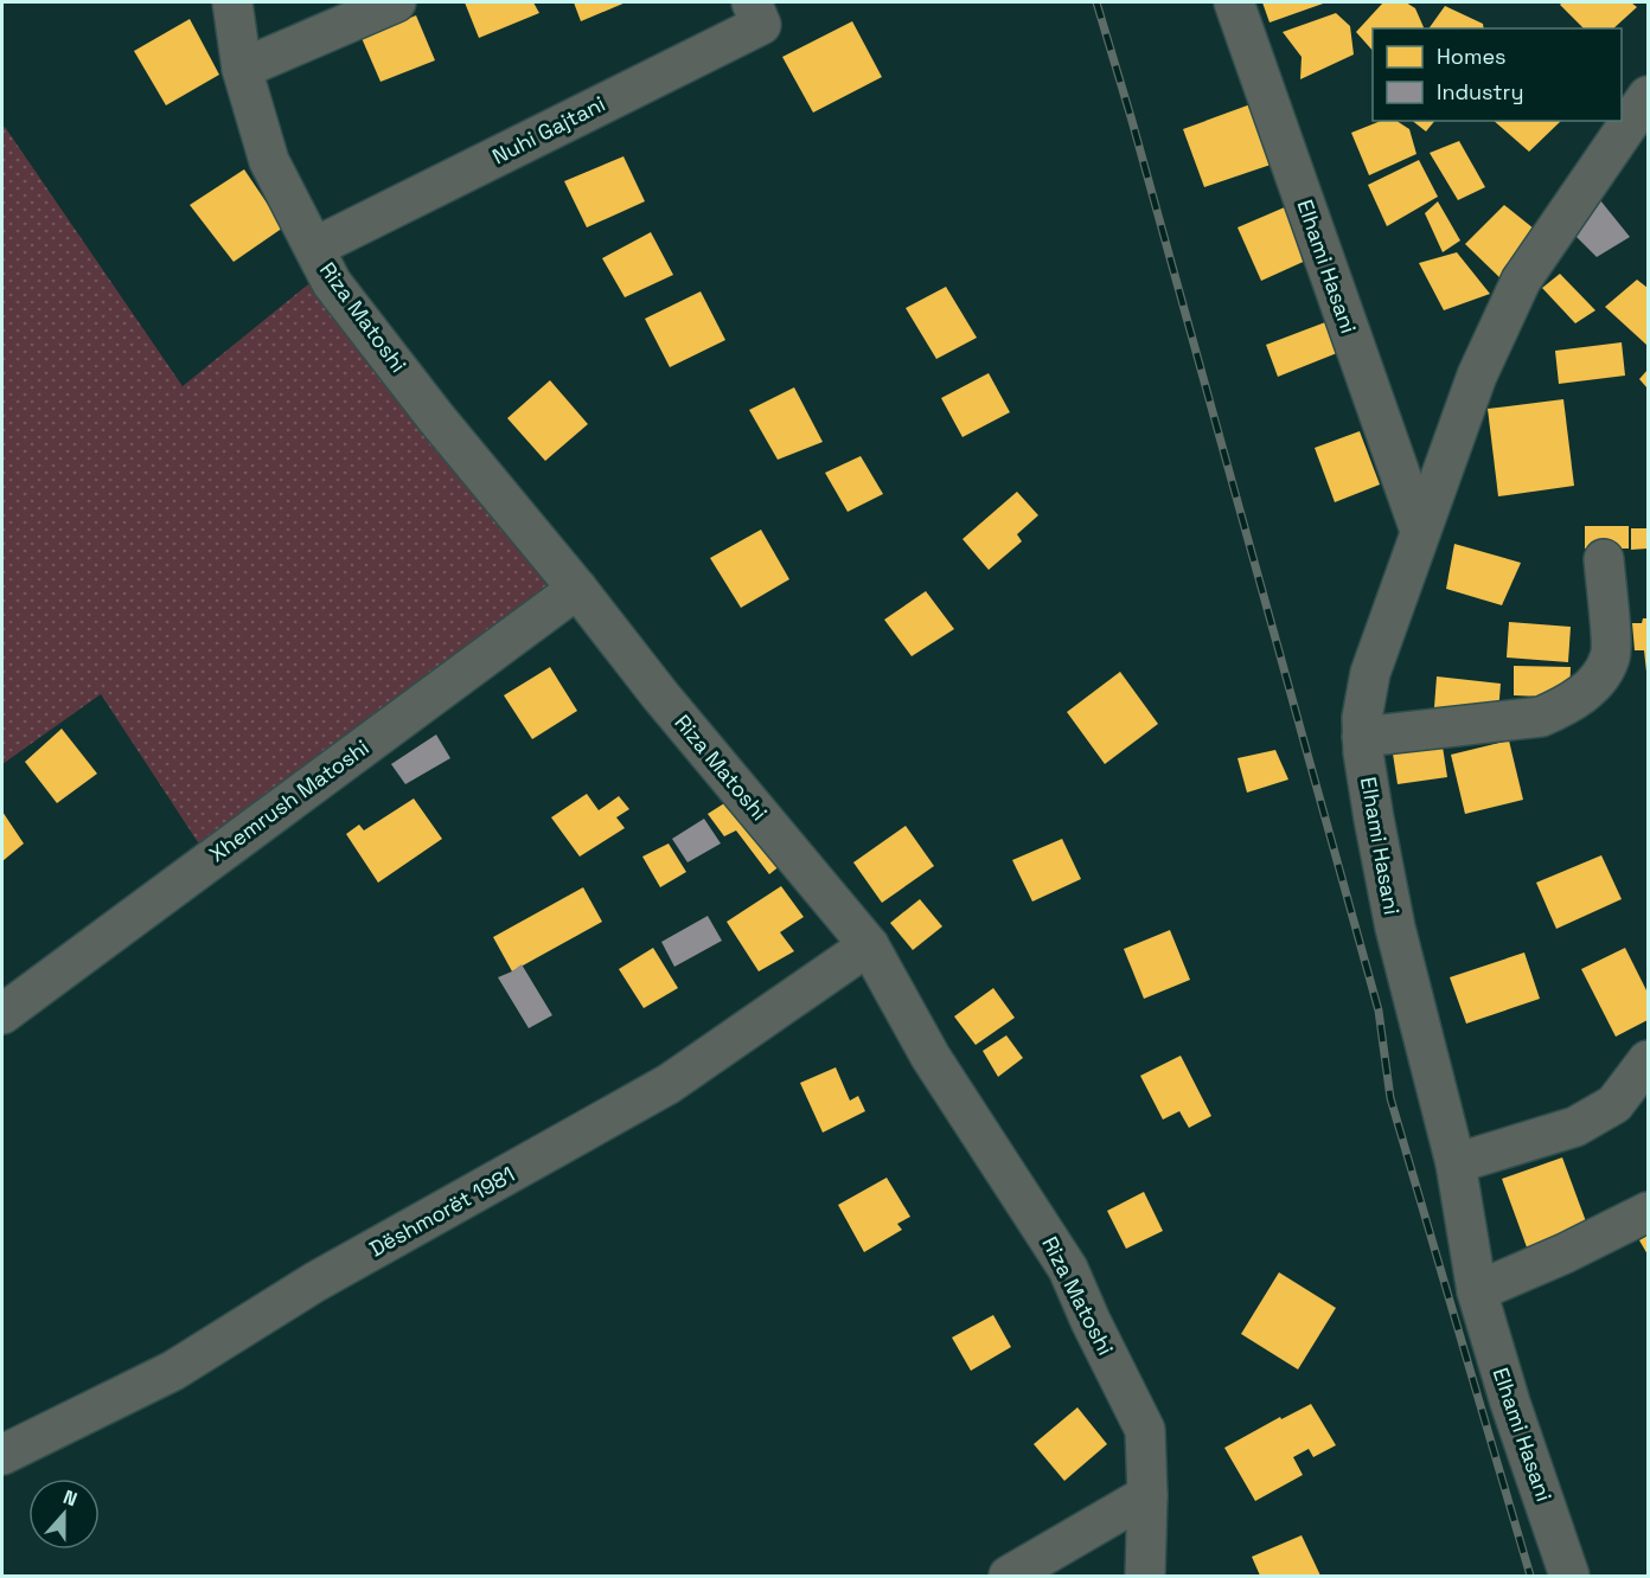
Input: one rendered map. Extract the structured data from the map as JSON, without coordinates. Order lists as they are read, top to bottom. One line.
{"streets":{"street":["Nuhi Gajtani","Elhami Hasani","Riza Matoshi","Xhemrush Matoshi","Dëshmorët 1981"]},"crossings":[["Nuhi Gajtani","Riza Matoshi"],["Riza Matoshi","Xhemrush Matoshi"],["Riza Matoshi","Dëshmorët 1981"]],"legend":["Homes","Industry"],"north":"top"}
